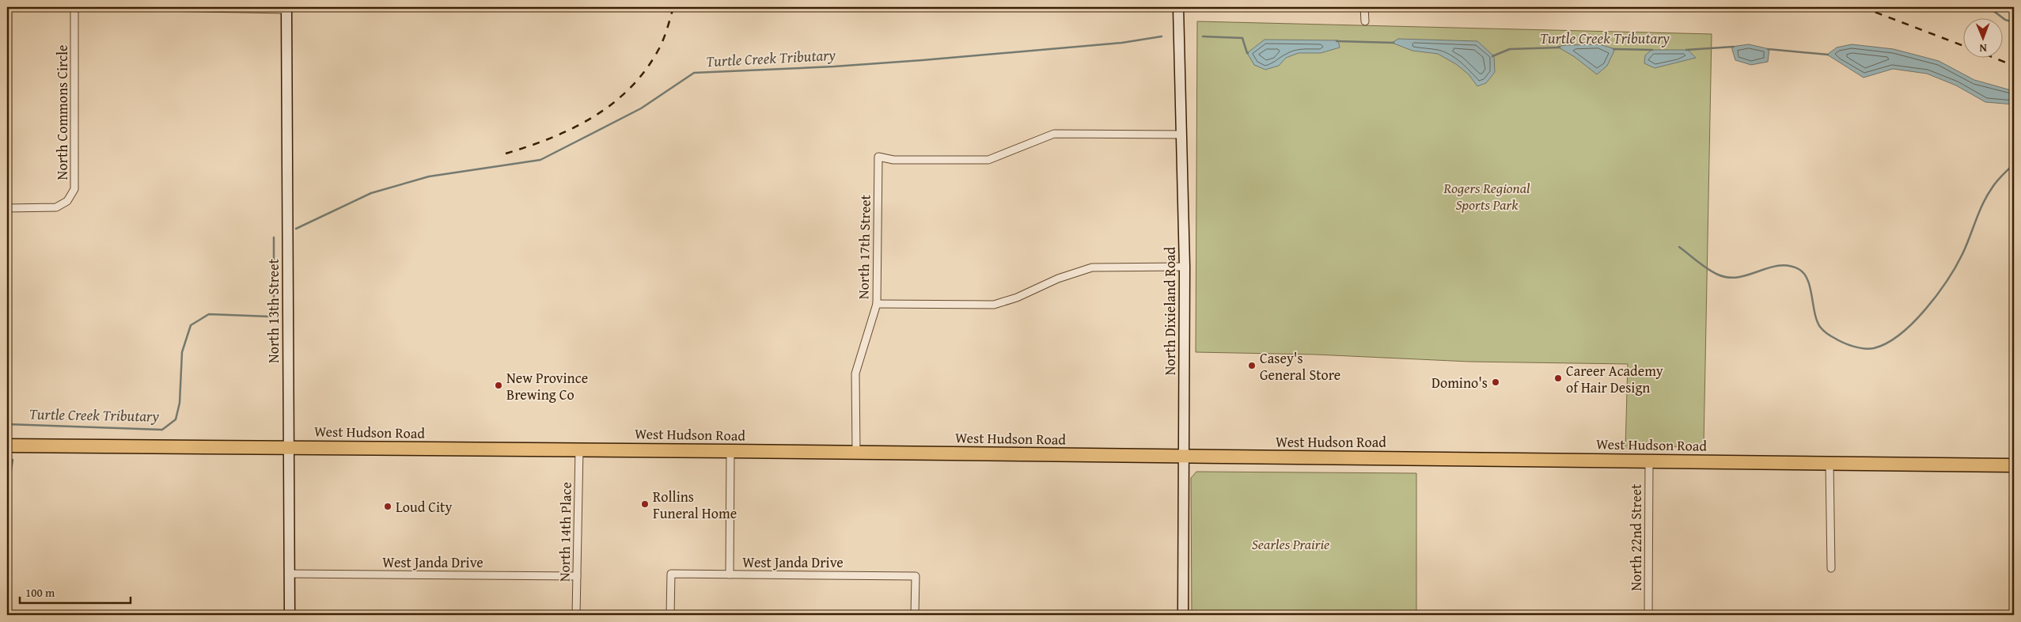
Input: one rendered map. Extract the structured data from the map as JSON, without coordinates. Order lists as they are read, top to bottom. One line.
{"streets":{"highway":["West Hudson Road"],"main road":["North 13th Street","North Dixieland Road"],"street":["North Commons Circle","North 17th Street","North 14th Place","North 22nd Street","West Janda Drive"]},"crossings":[["North 17th Street","North Dixieland Road"],["North 17th Street","West Hudson Road"],["North 13th Street","West Hudson Road"],["North 13th Street","West Janda Drive"],["North Dixieland Road","West Hudson Road"],["West Hudson Road","North 14th Place"],["West Hudson Road","North 22nd Street"],["North 14th Place","West Janda Drive"]],"water":["Turtle Creek Tributary"],"parks":["Rogers Regional Sports Park","Searles Prairie"],"places":["Casey's General Store","Career Academy of Hair Design","Domino's","New Province Brewing Co","Rollins Funeral Home","Loud City"],"scale_bar":"100 m","north":"bottom"}
